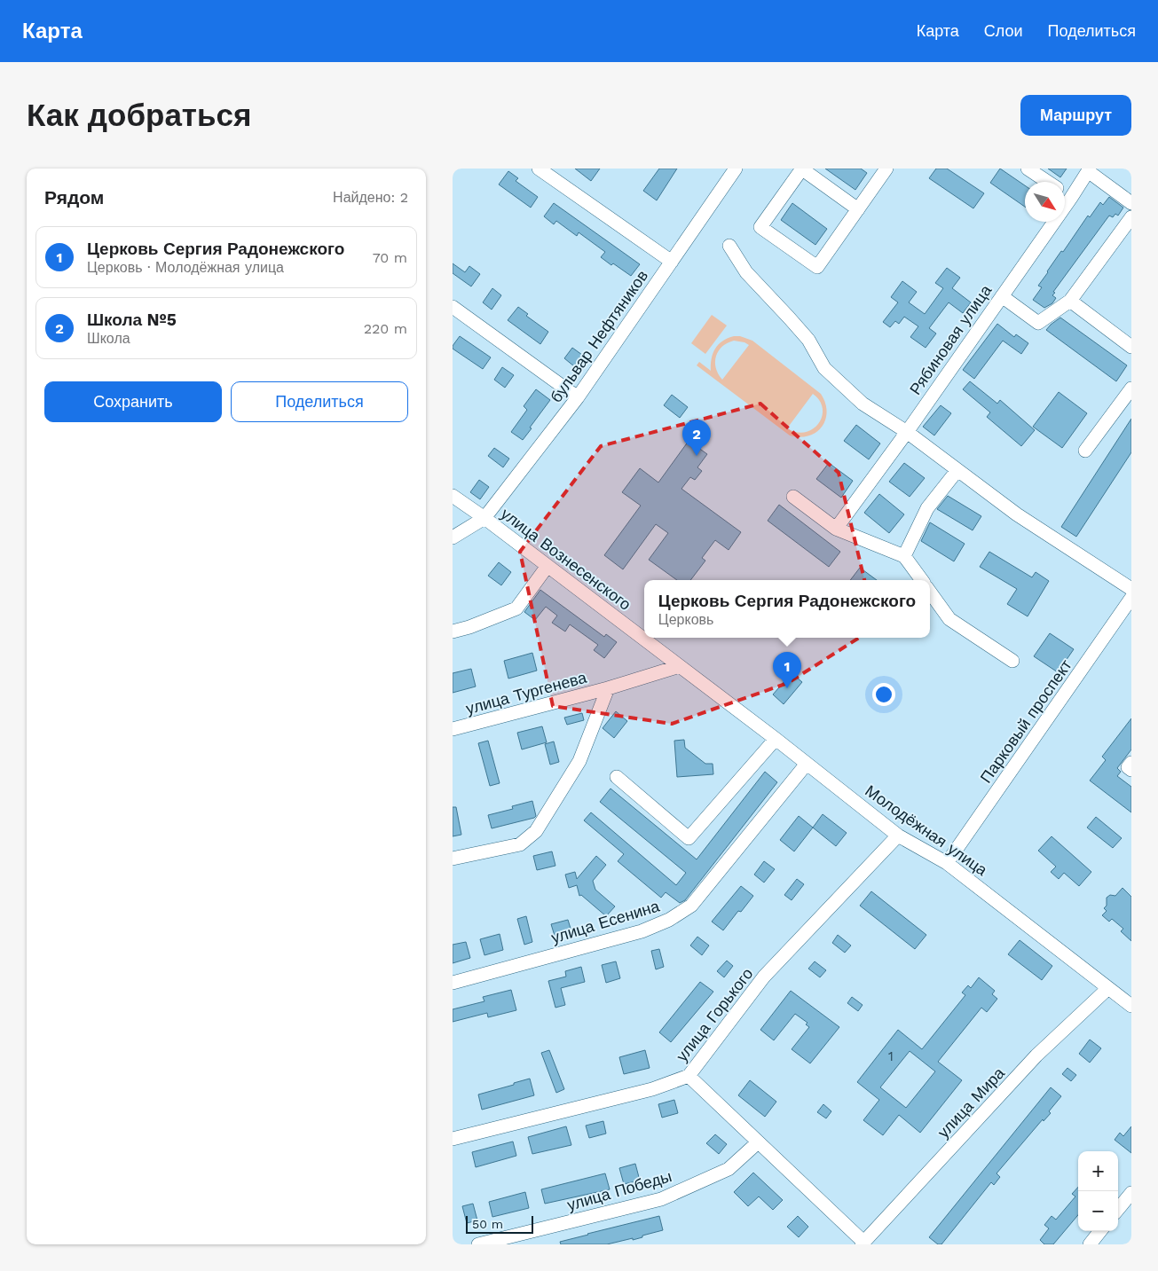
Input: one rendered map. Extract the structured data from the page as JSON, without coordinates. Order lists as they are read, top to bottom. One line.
{"streets":{"street":["бульвар Нефтяников","Рябиновая улица","улица Вознесенского","улица Тургенева","Парковый проспект","Молодёжная улица","улица Есенина","улица Горького","улица Мира","улица Победы"]},"crossings":[["бульвар Нефтяников","улица Вознесенского"],["улица Вознесенского","улица Тургенева"],["улица Вознесенского","Молодёжная улица"],["улица Тургенева","Молодёжная улица"],["Парковый проспект","Молодёжная улица"],["Молодёжная улица","улица Есенина"],["Молодёжная улица","улица Горького"],["Молодёжная улица","улица Мира"]],"house_numbers":["1"],"scale_bar":"50 m","north":"bottom right","page":{"header":"Карта","nav":["Карта","Слои","Поделиться"],"buttons":["Маршрут",["Сохранить","Поделиться"]],"title":"Как добраться","heading":["Рядом","Найдено: 2"],"list":[{"mark":"1","name":"Церковь Сергия Радонежского","note":"Церковь · Молодёжная улица","value":"70 m"},{"mark":"2","name":"Школа №5","note":"Школа","value":"220 m"}],"pins":["2","1"],"popup":["Церковь Сергия Радонежского","Церковь"],"map_buttons":["+","−"],"scale":"50 m"}}
